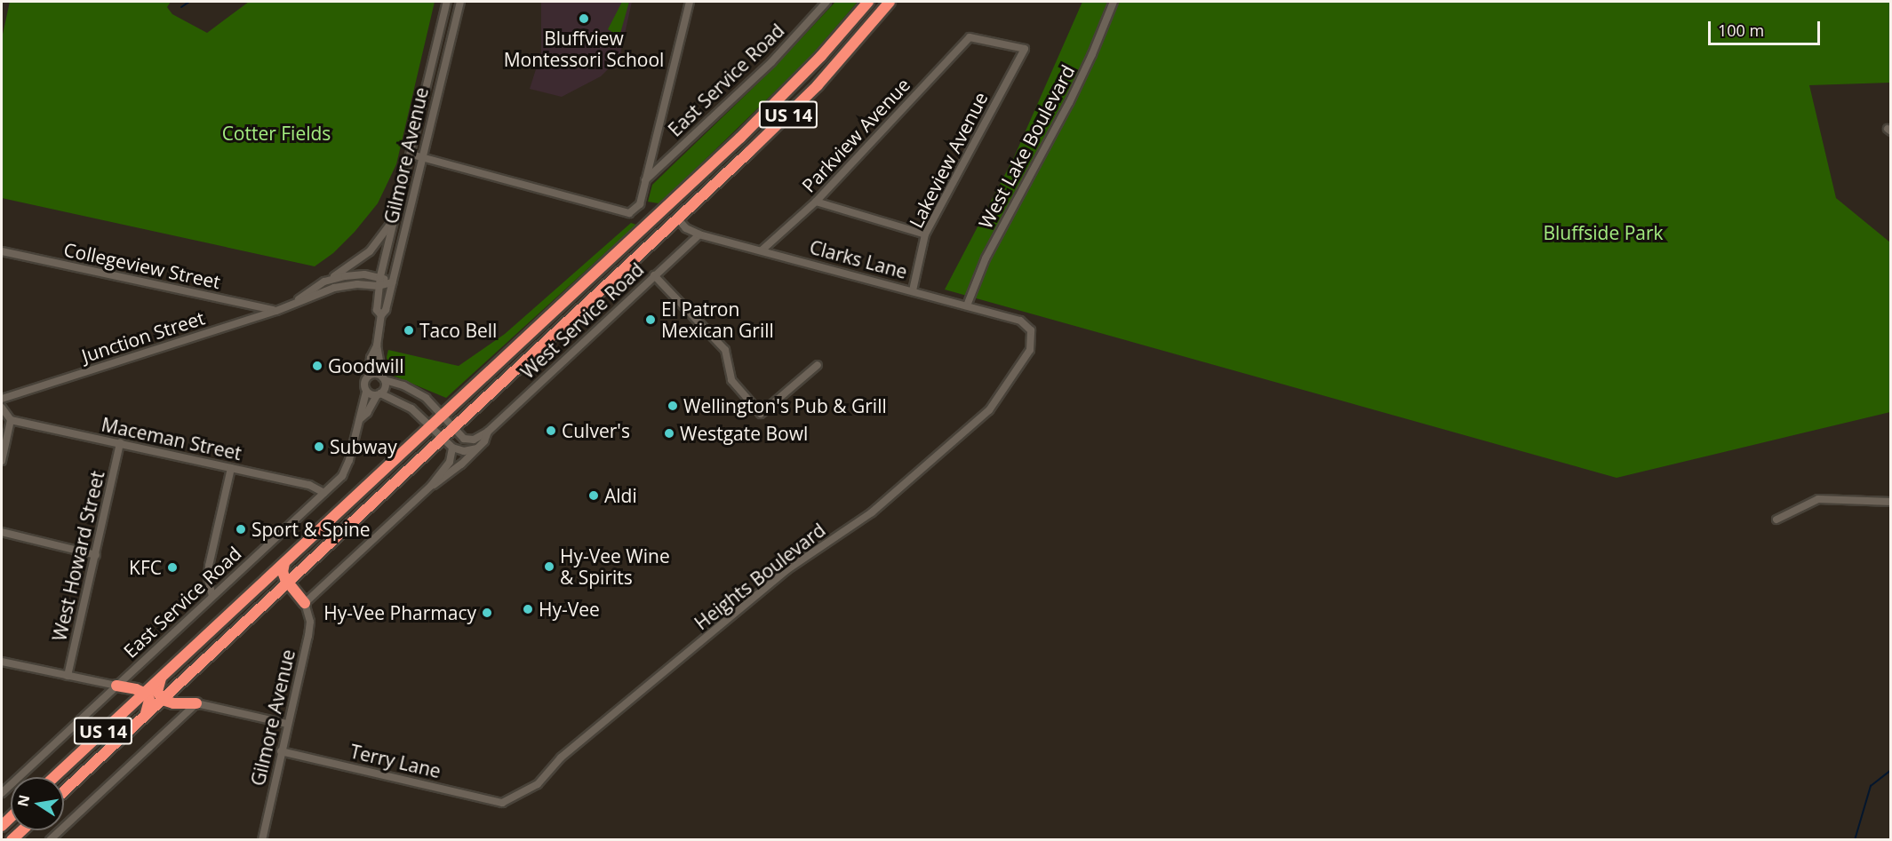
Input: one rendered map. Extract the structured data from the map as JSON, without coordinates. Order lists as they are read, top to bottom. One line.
{"streets":{"highway":["US 14"],"street":["East Service Road","Parkview Avenue","West Lake Boulevard","Gilmore Avenue","Lakeview Avenue","Clarks Lane","Collegeview Street","West Service Road","Junction Street","Maceman Street","West Howard Street","Heights Boulevard","Terry Lane"]},"crossings":[["East Service Road","Gilmore Avenue"],["East Service Road","Maceman Street"],["US 14","Clarks Lane"],["US 14","West Service Road"],["Parkview Avenue","Lakeview Avenue"],["Parkview Avenue","Clarks Lane"],["West Lake Boulevard","Clarks Lane"],["Gilmore Avenue","West Service Road"],["Gilmore Avenue","Junction Street"],["Gilmore Avenue","Terry Lane"],["Lakeview Avenue","Clarks Lane"],["Clarks Lane","West Service Road"],["Clarks Lane","Heights Boulevard"],["Collegeview Street","Junction Street"],["Maceman Street","West Howard Street"],["Heights Boulevard","Terry Lane"]],"parks":["Cotter Fields","Bluffside Park"],"places":["Bluffview Montessori School","El Patron Mexican Grill","Taco Bell","Goodwill","Wellington's Pub & Grill","Culver's","Westgate Bowl","Subway","Aldi","Sport & Spine","Hy-Vee Wine & Spirits","KFC","Hy-Vee","Hy-Vee Pharmacy"],"scale_bar":"100 m","north":"left"}
